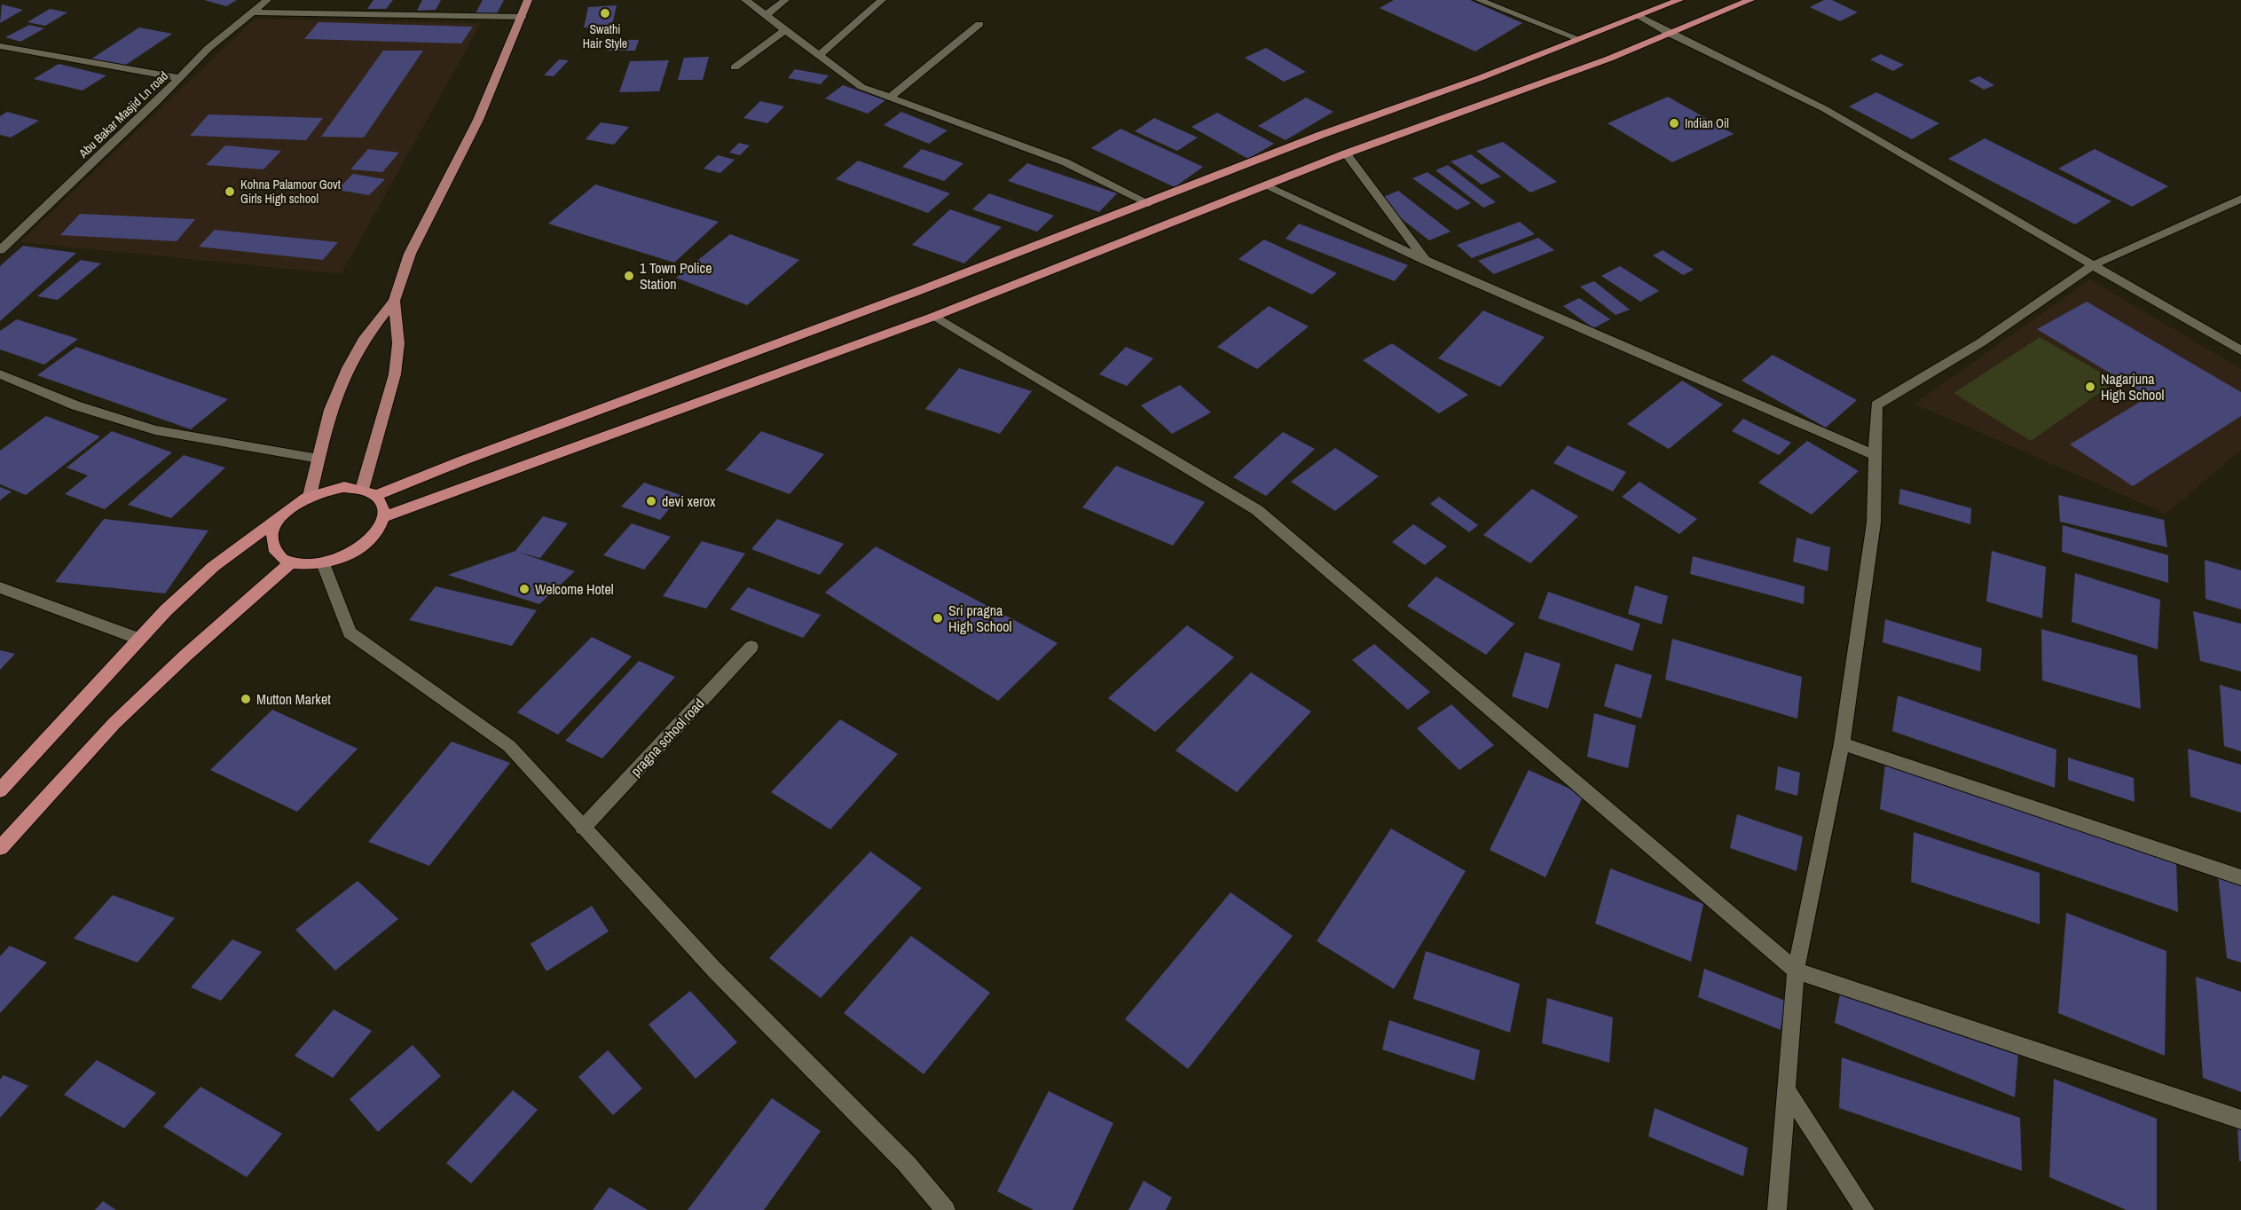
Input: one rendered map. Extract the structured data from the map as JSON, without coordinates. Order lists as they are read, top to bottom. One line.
{"streets":{"street":["Abu Bakar Masjid Ln road","pragna school road"]},"places":["Swathi Hair Style","Indian Oil","Kohna Palamoor Govt Girls High school","1 Town Police Station","Nagarjuna High School","devi xerox","Welcome Hotel","Sri pragna High School","Mutton Market"]}
